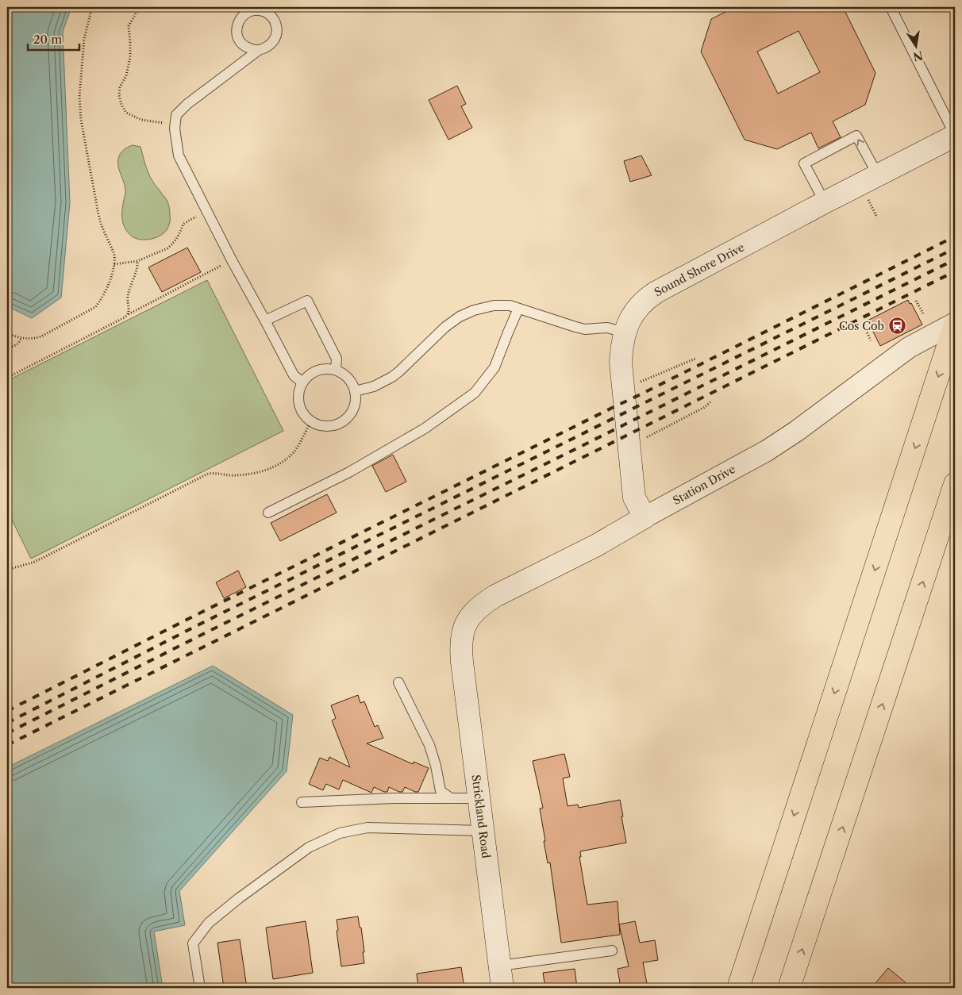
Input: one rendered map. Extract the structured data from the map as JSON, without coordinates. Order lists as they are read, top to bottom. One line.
{"streets":{"main road":["Sound Shore Drive","Station Drive","Strickland Road"]},"crossings":[["Sound Shore Drive","Station Drive"],["Station Drive","Strickland Road"]],"places":{"station":["Cos Cob"]},"scale_bar":"20 m","north":"bottom"}
